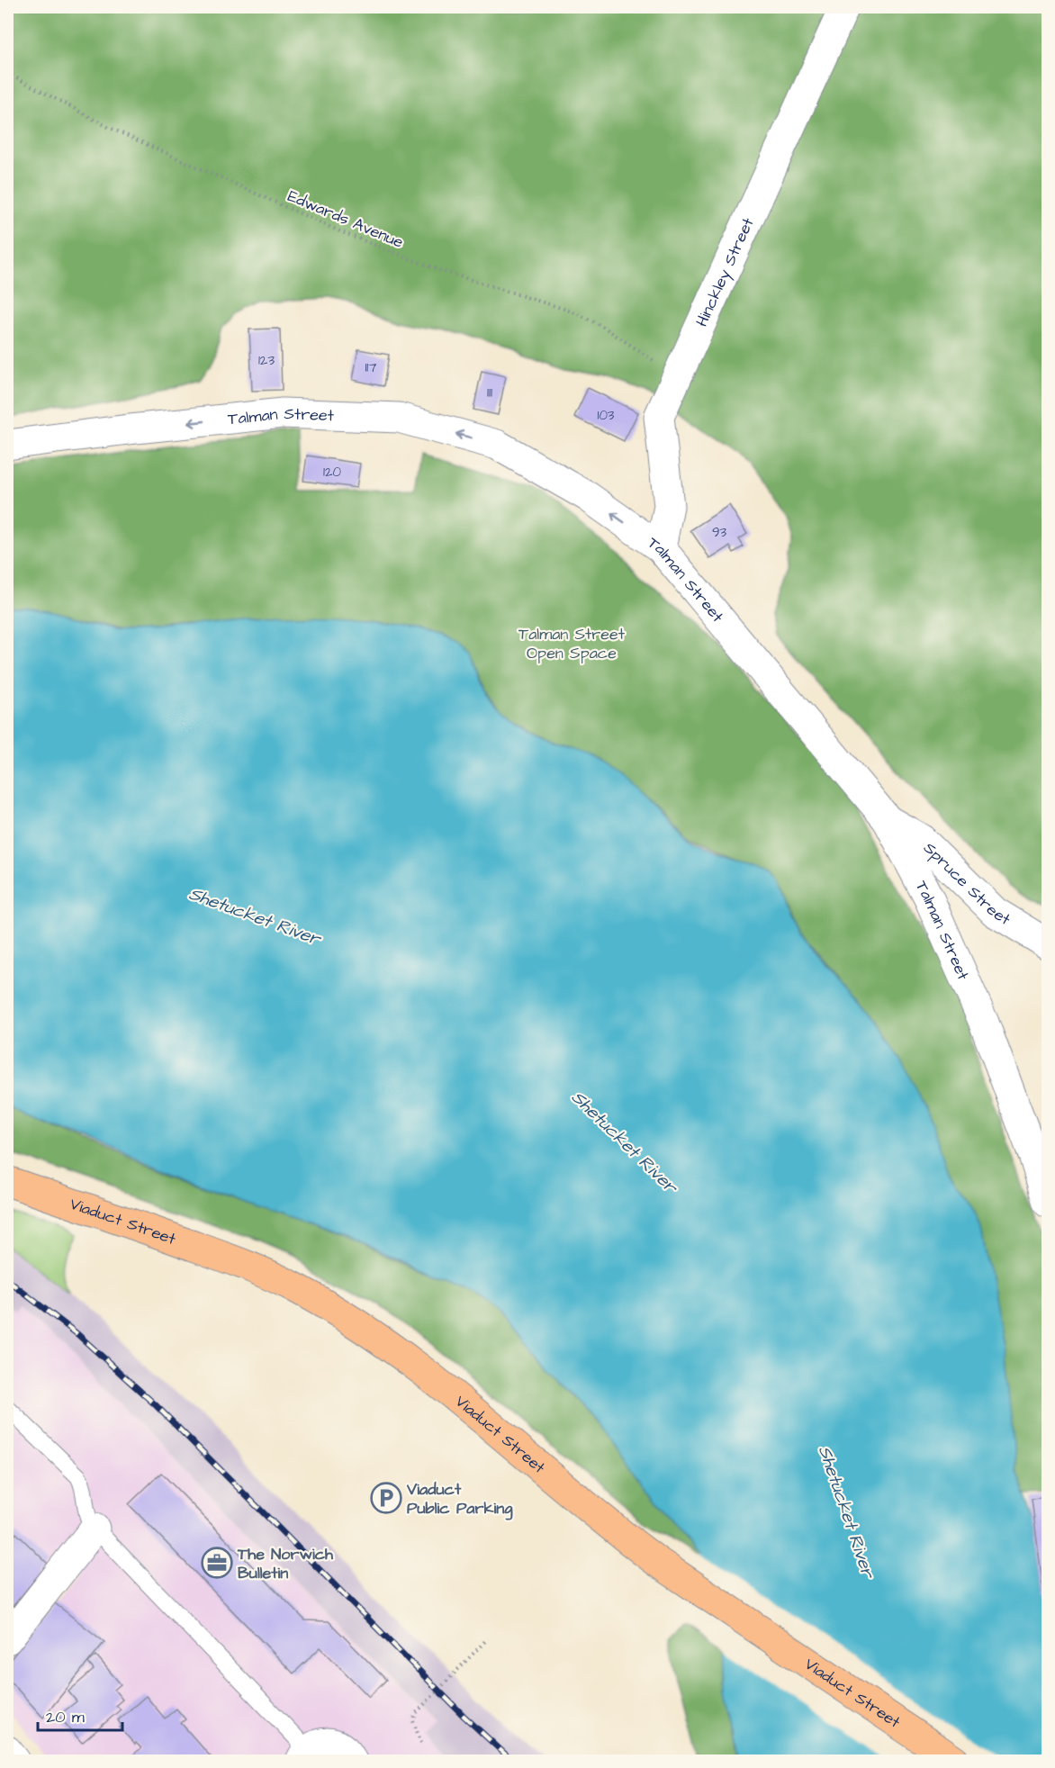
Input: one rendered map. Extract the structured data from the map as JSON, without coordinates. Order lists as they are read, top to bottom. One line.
{"streets":{"highway":["Viaduct Street"],"street":["Hinckley Street","Talman Street","Spruce Street"],"path":["Edwards Avenue"]},"crossings":[["Edwards Avenue","Hinckley Street"],["Hinckley Street","Talman Street"],["Talman Street","Spruce Street"]],"one_way":["Talman Street"],"water":["Shetucket River"],"parks":["Talman Street Open Space"],"places":{"parking":["Viaduct Public Parking"],"office":["The Norwich Bulletin"]},"house_numbers":["123","117","111","103","120","93"],"scale_bar":"20 m"}
